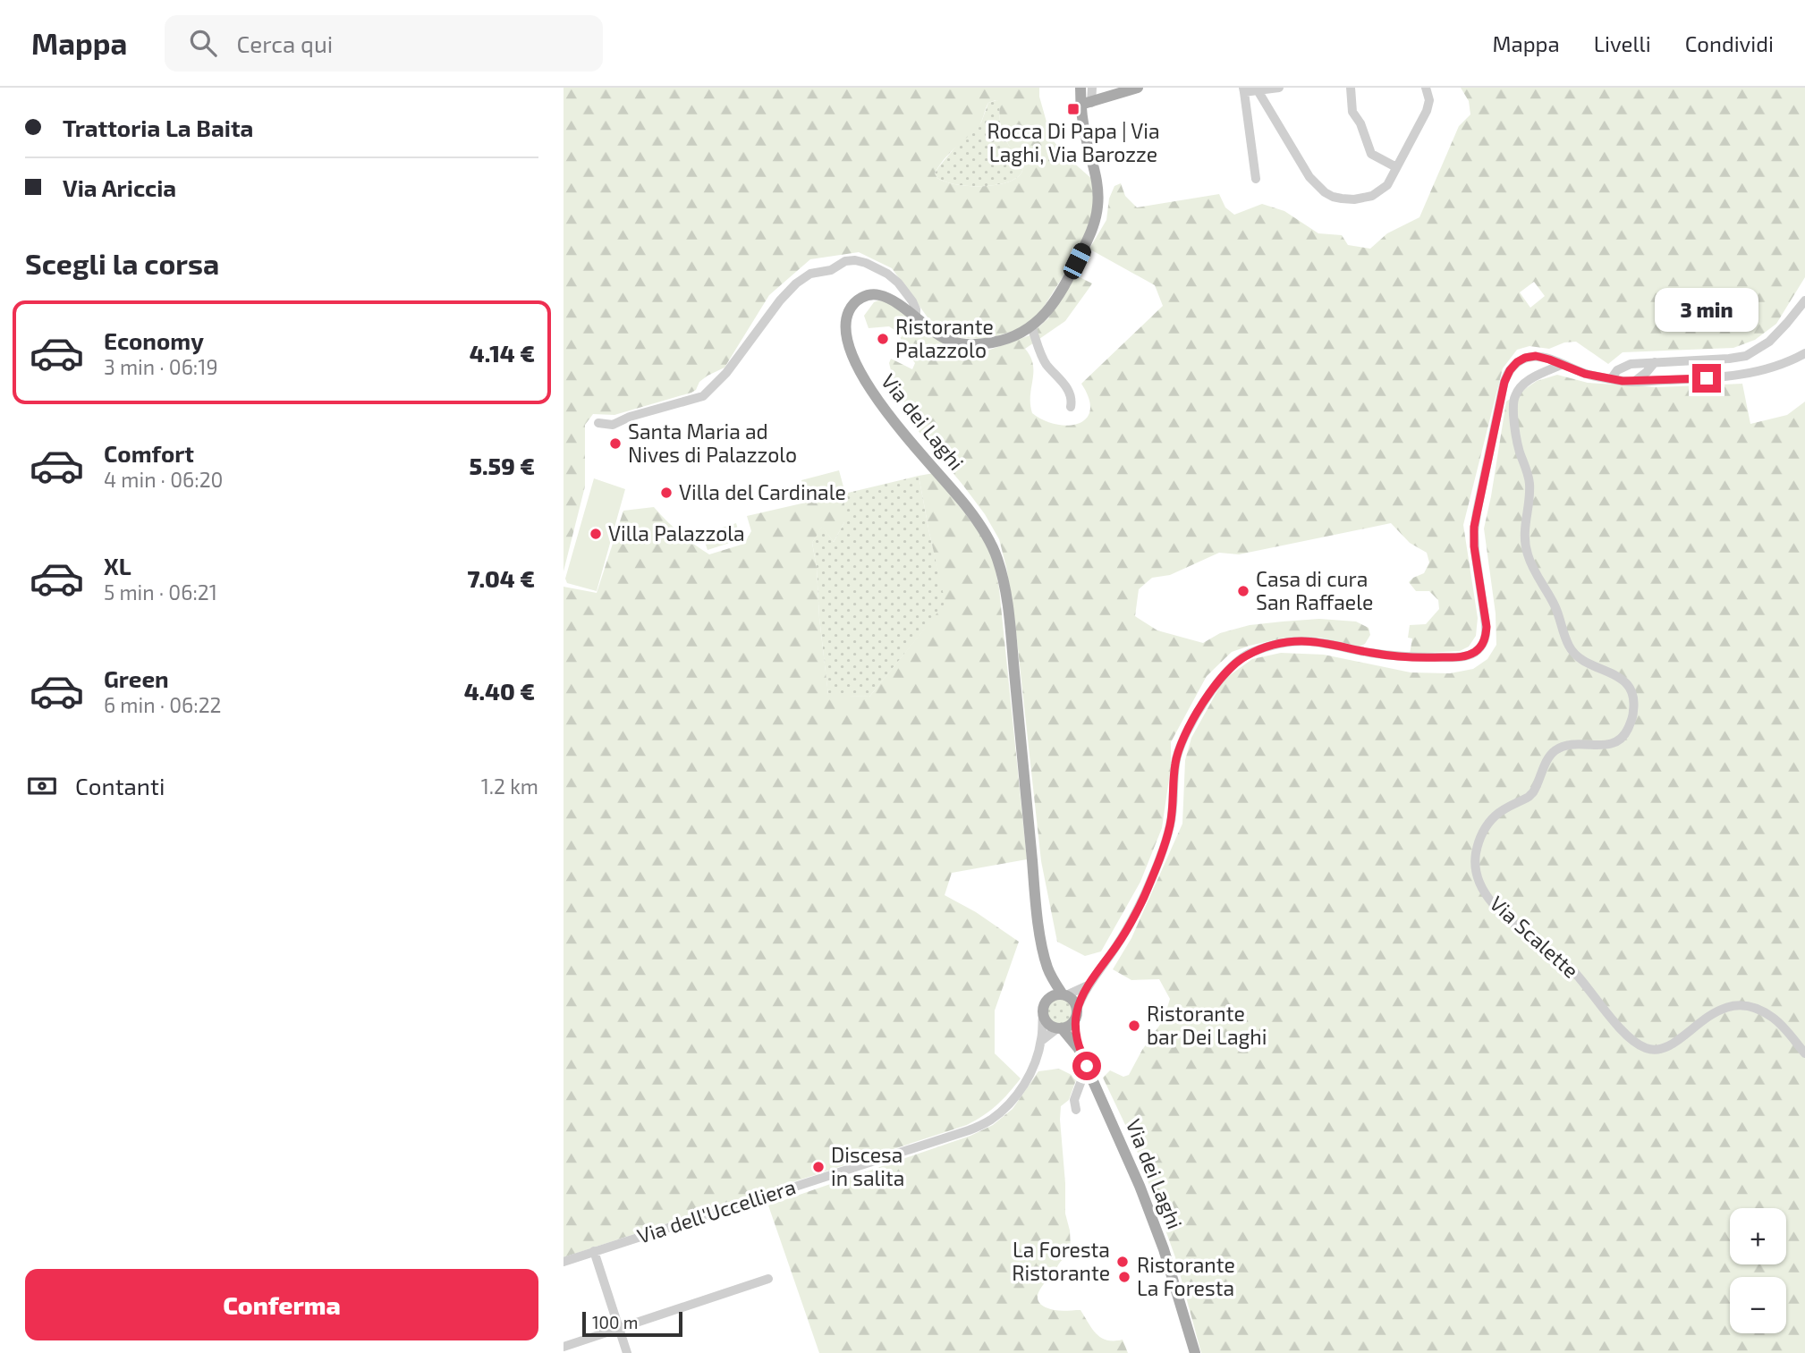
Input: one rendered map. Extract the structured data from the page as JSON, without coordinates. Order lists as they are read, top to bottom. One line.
{"streets":{"main road":["Via dei Laghi"],"street":["Via Scalette","Via dell'Uccelliera"]},"crossings":[["Via dei Laghi","Via dell'Uccelliera"]],"places":{"transit":["Rocca Di Papa | Via Laghi, Via Barozze"],"other":["Ristorante Palazzolo","Santa Maria ad Nives di Palazzolo","Villa del Cardinale","Villa Palazzola","Casa di cura San Raffaele","Ristorante bar Dei Laghi","Discesa in salita","La Foresta Ristorante","Ristorante La Foresta"]},"scale_bar":"100 m","page":{"header":"Mappa","search":"Cerca qui","nav":["Mappa","Livelli","Condividi"],"banner":["Trattoria La Baita","Via Ariccia"],"heading":"Scegli la corsa","bubble":"3 min","list":[{"name":"Economy","note":"3 min · 06:19","value":"4.14 €"},{"name":"Comfort","note":"4 min · 06:20","value":"5.59 €"},{"name":"XL","note":"5 min · 06:21","value":"7.04 €"},{"name":"Green","note":"6 min · 06:22","value":"4.40 €"}],"pay":["Contanti","1.2 km"],"map_buttons":["+","−"],"buttons":"Conferma","scale":"100 m"}}
